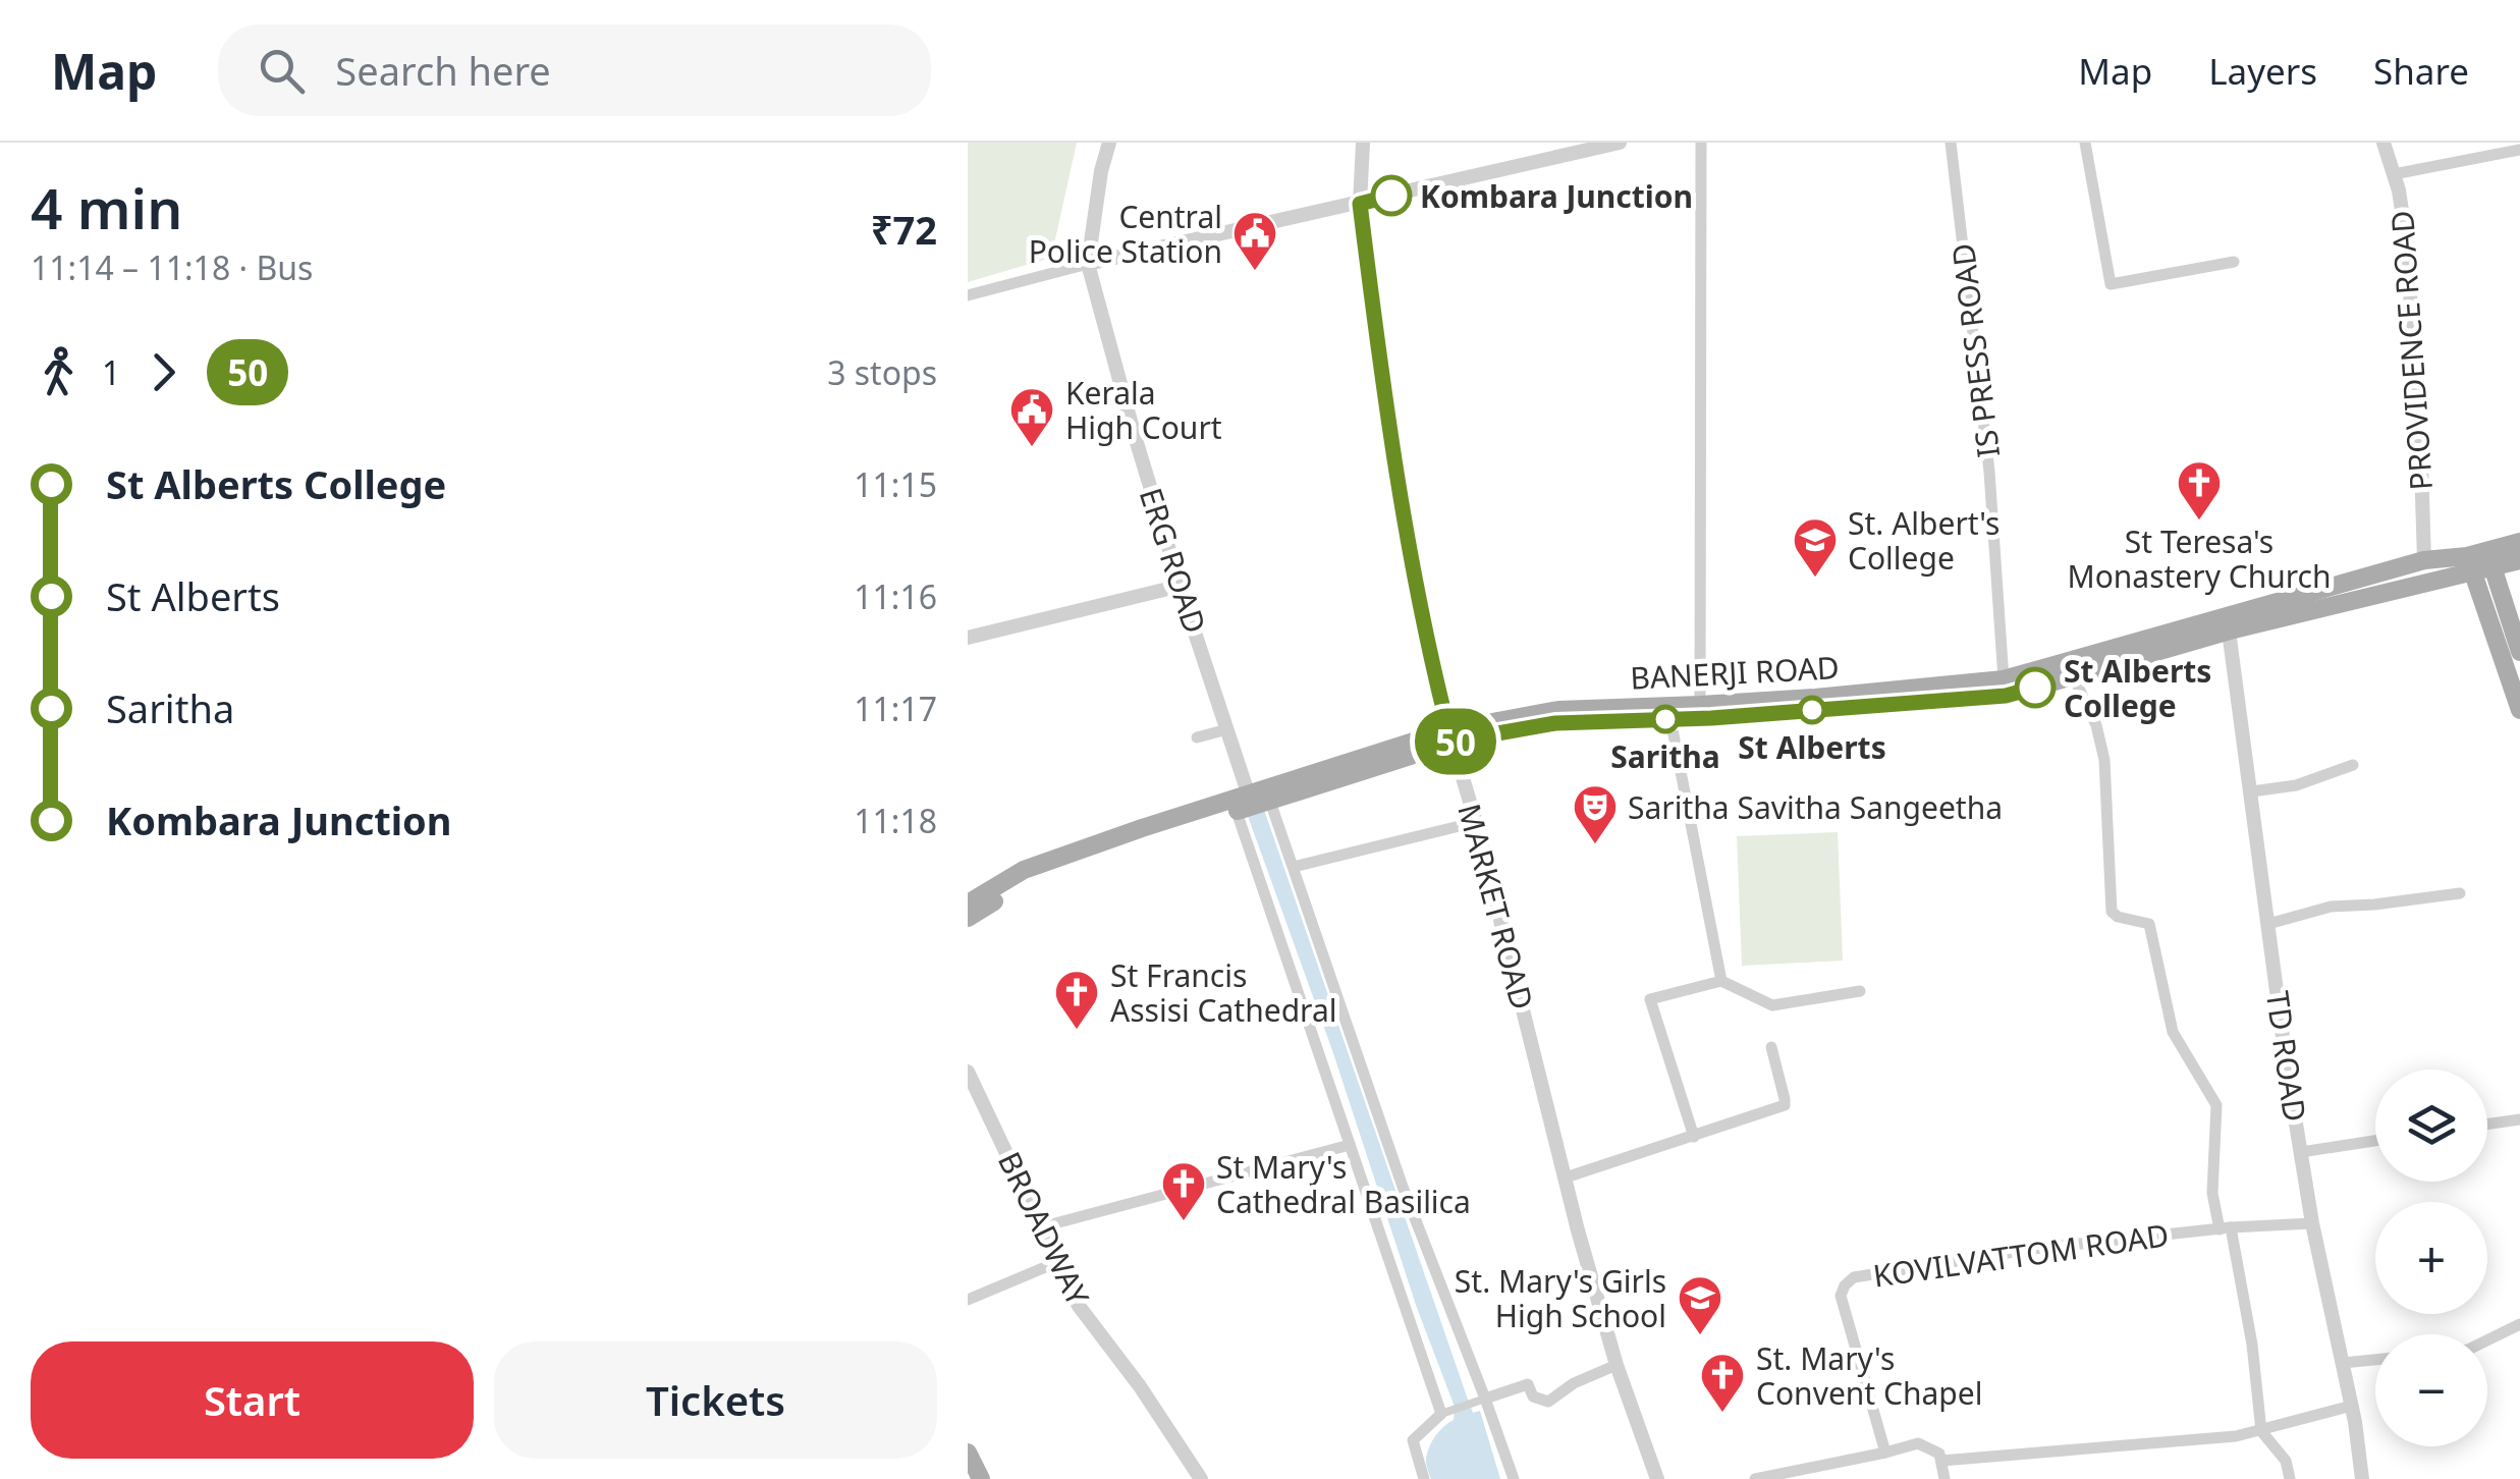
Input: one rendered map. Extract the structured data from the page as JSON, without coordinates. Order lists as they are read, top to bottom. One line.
{"streets":{"main road":["BANERJI ROAD"],"street":["IS PRESS ROAD","PROVIDENCE ROAD","ERG ROAD","MARKET ROAD","TD ROAD","BROADWAY","KOVILVATTOM ROAD"]},"crossings":[["IS PRESS ROAD","BANERJI ROAD"],["PROVIDENCE ROAD","BANERJI ROAD"],["ERG ROAD","BANERJI ROAD"],["BANERJI ROAD","MARKET ROAD"],["BANERJI ROAD","TD ROAD"],["TD ROAD","KOVILVATTOM ROAD"]],"places":{"other":["Kombara Junction","St Alberts College","St Alberts","Saritha"],"public building":["Central Police Station","Kerala High Court"],"church":["St Teresa's Monastery Church","St Francis Assisi Cathedral","St Mary's Cathedral Basilica","St. Mary's Convent Chapel"],"school or university":["St. Albert's College","St. Mary's Girls High School"],"theatre":["Saritha Savitha Sangeetha"]},"lines":["bus line 50"],"page":{"header":"Map","search":"Search here","nav":["Map","Layers","Share"],"heading":["4 min","11:14 – 11:18 · Bus","₹72"],"on_map":"50","legs":["1","50","3 stops"],"list":[{"name":"St Alberts College","value":"11:15"},{"name":"St Alberts","value":"11:16"},{"name":"Saritha","value":"11:17"},{"name":"Kombara Junction","value":"11:18"}],"map_buttons":["+","−"],"buttons":["Start","Tickets"]}}
